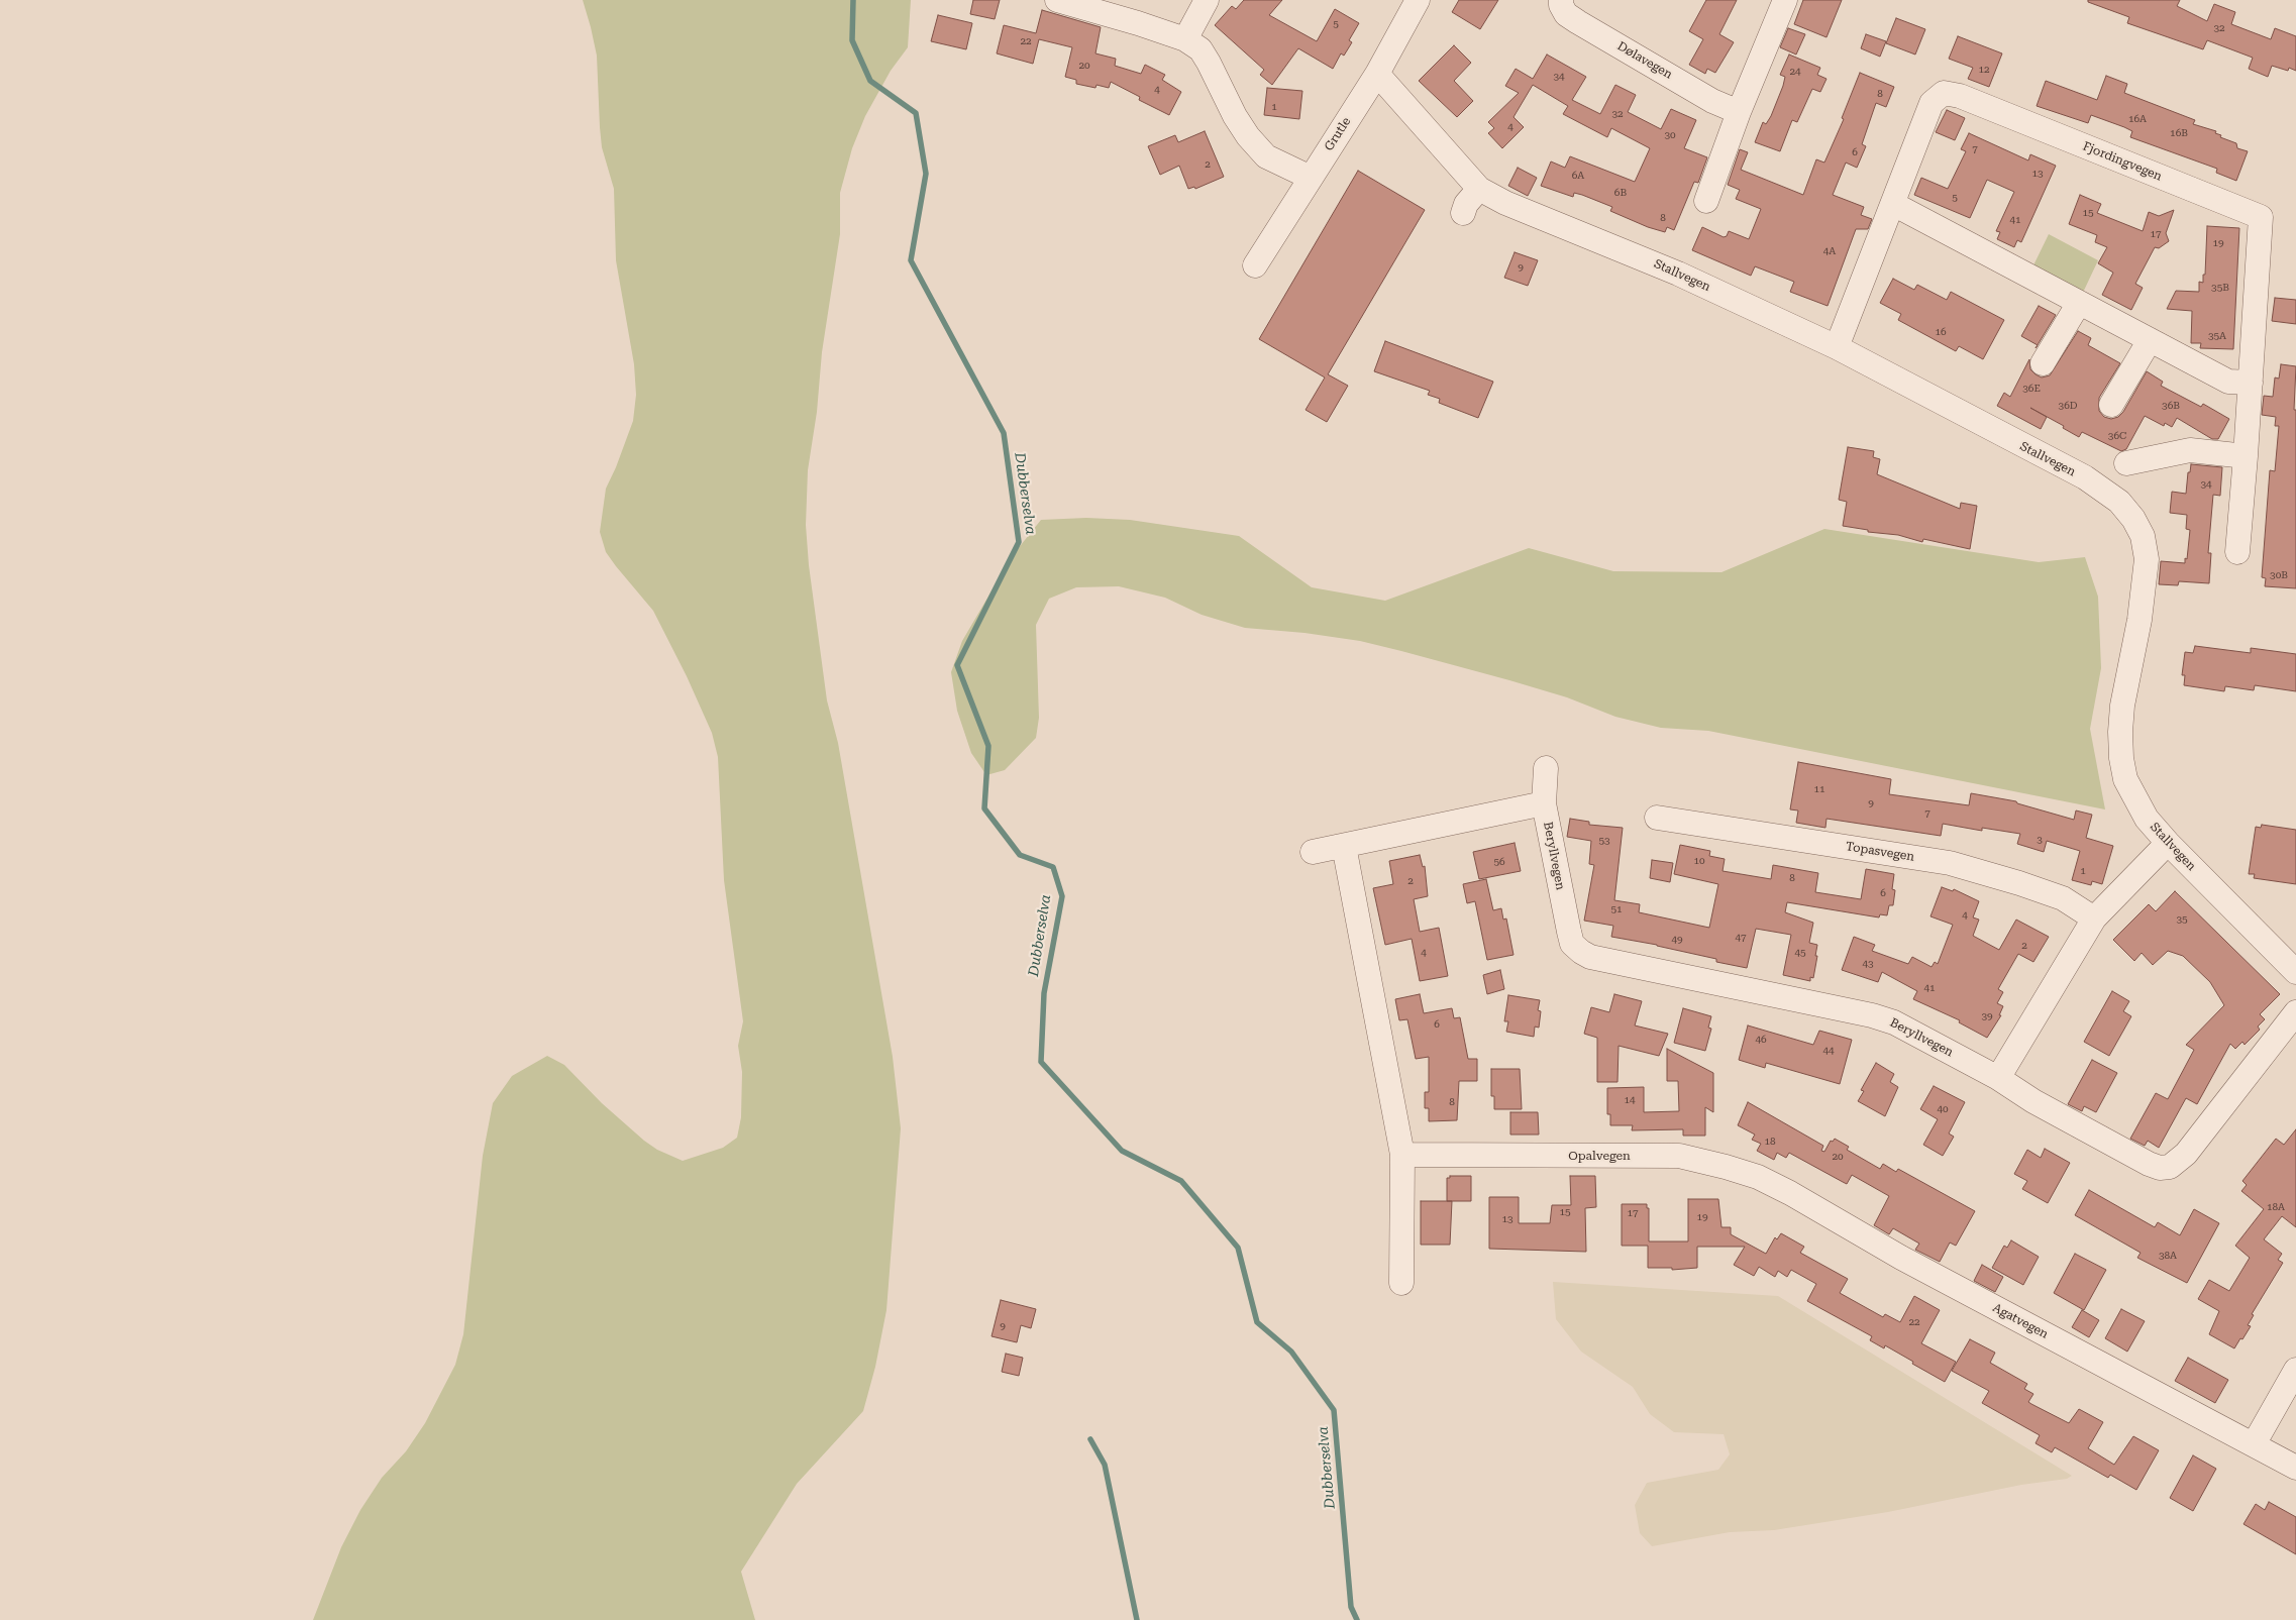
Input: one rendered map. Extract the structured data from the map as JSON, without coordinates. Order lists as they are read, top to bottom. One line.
{"streets":{"street":["Dølavegen","Grutle","Fjordingvegen","Stallvegen","Topasvegen","Beryllvegen","Opalvegen","Agatvegen"]},"crossings":[["Grutle","Stallvegen"],["Fjordingvegen","Stallvegen"],["Opalvegen","Agatvegen"]],"water":["Dubberselva"],"house_numbers":["5","32","22","20","12","24","34","4","8","1","32","16A","4","16B","30","7","6","2","13","6A","6B","5","15","8","41","17","19","4A","9","35B","16","35A","36E","36D","36B","36C","34","30B","11","9","7","3","53","10","56","1","8","2","6","51","4","35","47","49","2","4","45","43","41","39","6","46","44","14","8","40","18","20","18A","15","17","19","13","38A","22","9"]}
